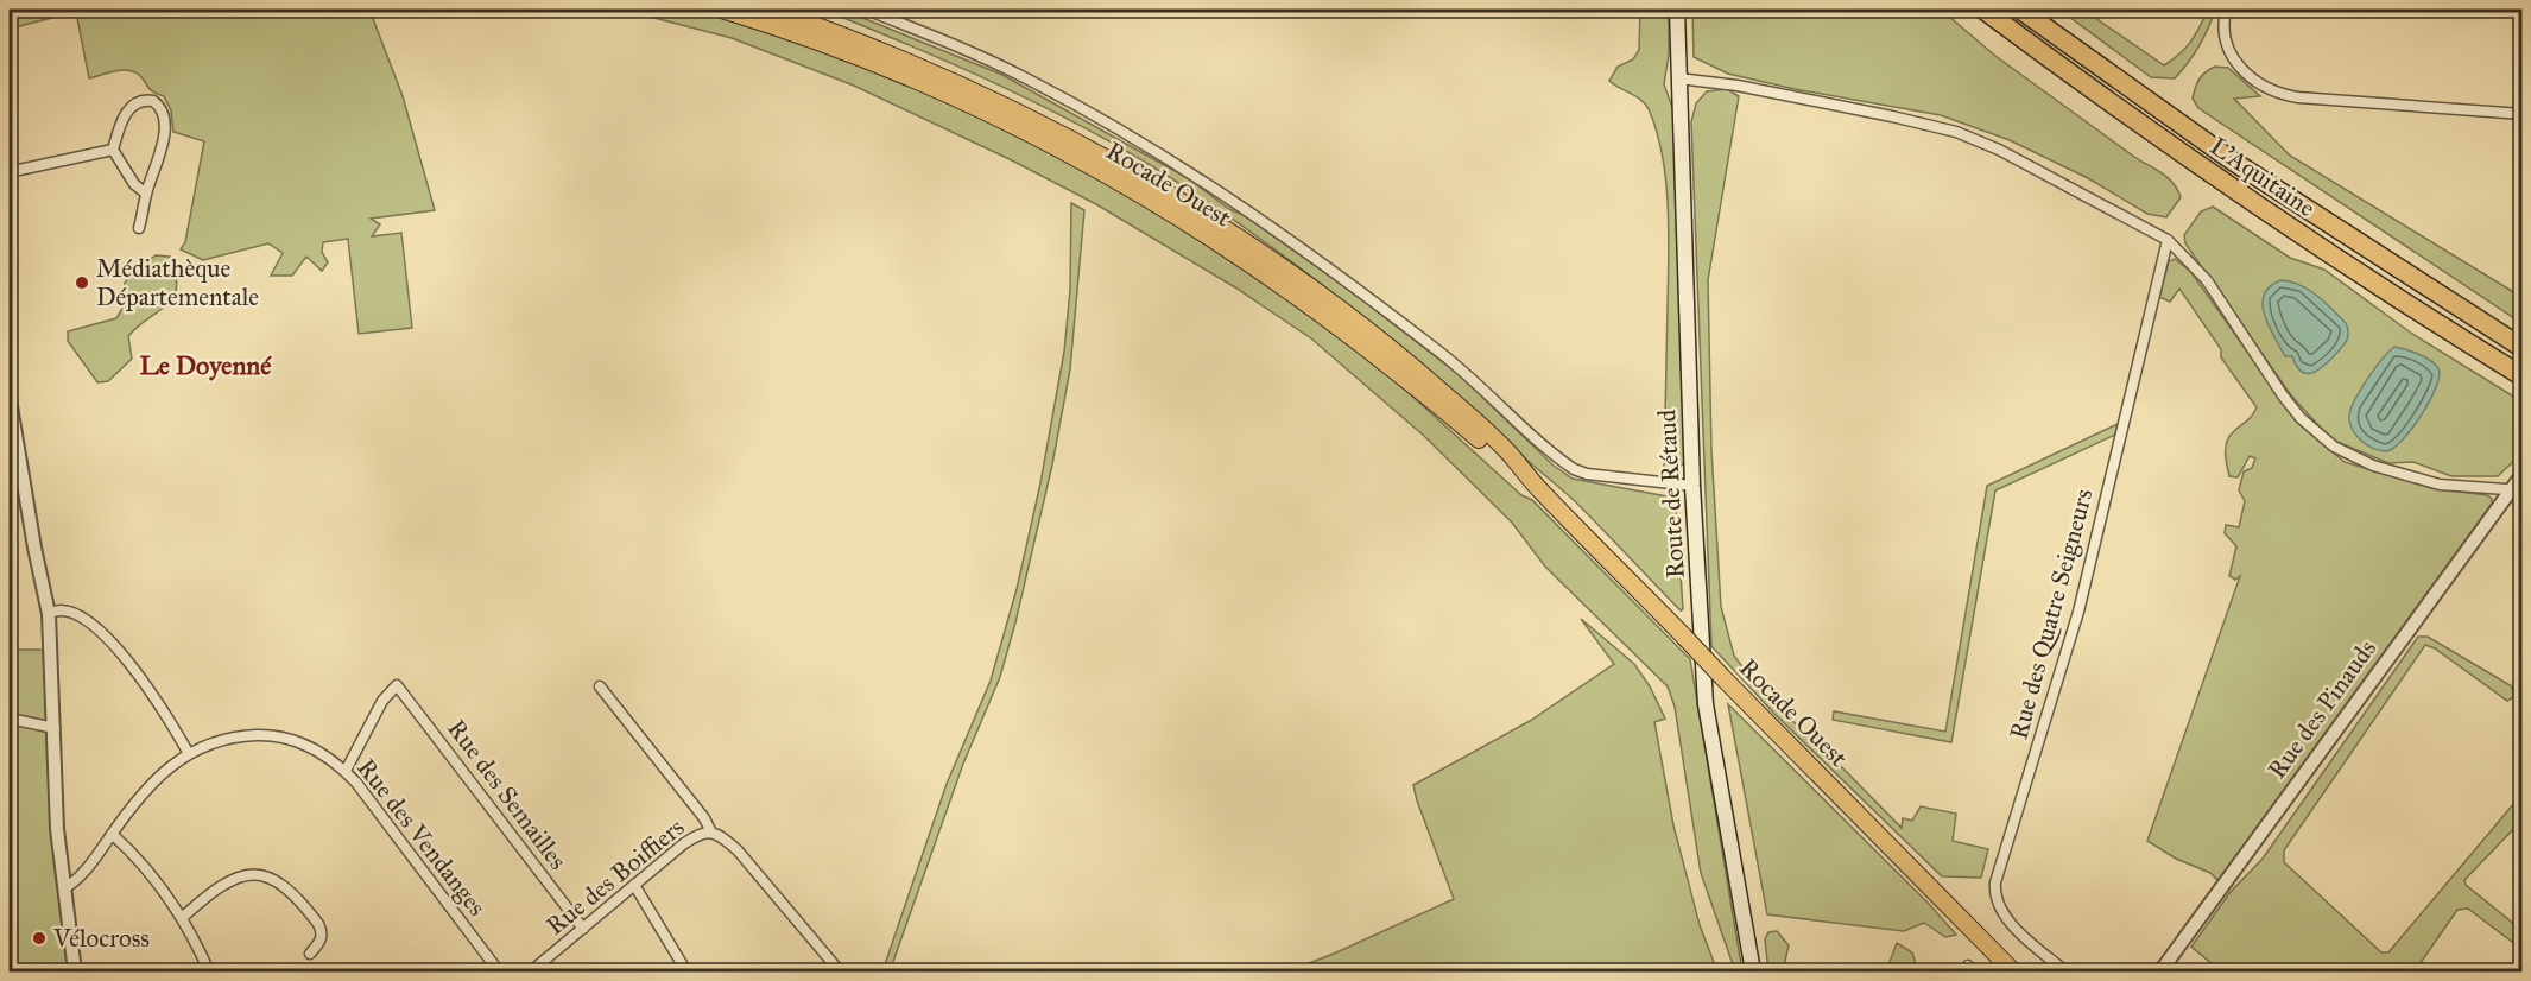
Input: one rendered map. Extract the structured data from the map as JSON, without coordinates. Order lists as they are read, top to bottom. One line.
{"streets":{"highway":["L'Aquitaine"],"main road":["Rocade Ouest","Route de Rétaud"],"street":["Rue des Quatre Seigneurs","Rue des Pinauds","Rue des Semailles","Rue des Vendanges","Rue des Boiffiers"]},"crossings":[["Rue des Semailles","Rue des Vendanges"],["Rue des Semailles","Rue des Boiffiers"]],"districts":["Le Doyenné"],"places":["Médiathèque Départementale","Vélocross"]}
